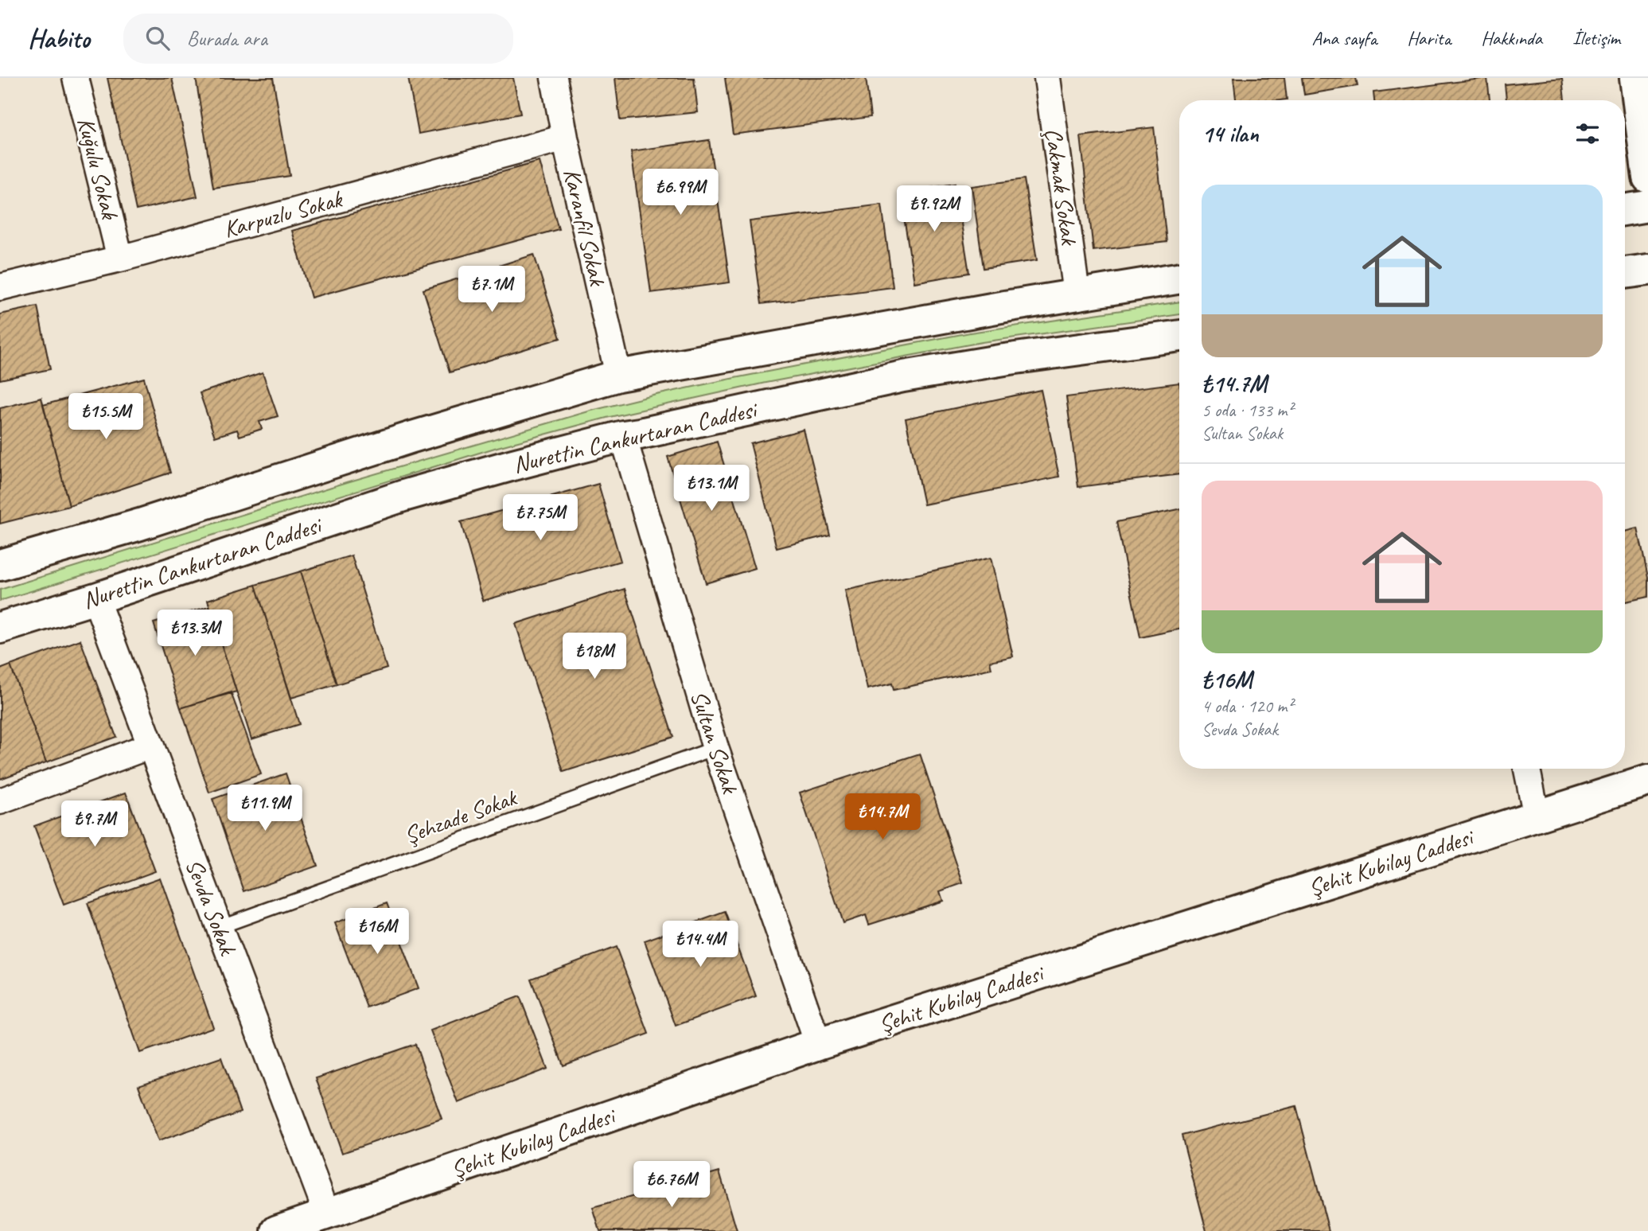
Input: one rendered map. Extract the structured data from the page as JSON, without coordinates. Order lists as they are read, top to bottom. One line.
{"streets":{"street":["Kuğulu Sokak","Çakmak Sokak","Karpuzlu Sokak","Karanfil Sokak","Nurettin Cankurtaran Caddesi","Sultan Sokak","Şehit Kubilay Caddesi","Sevda Sokak"],"lane":["Şehzade Sokak"]},"crossings":[["Kuğulu Sokak","Karpuzlu Sokak"],["Karpuzlu Sokak","Karanfil Sokak"],["Nurettin Cankurtaran Caddesi","Sultan Sokak"],["Nurettin Cankurtaran Caddesi","Sevda Sokak"],["Sultan Sokak","Şehzade Sokak"],["Sultan Sokak","Şehit Kubilay Caddesi"],["Şehzade Sokak","Sevda Sokak"],["Şehit Kubilay Caddesi","Sevda Sokak"]],"page":{"header":"Habito","search":"Burada ara","nav":["Ana sayfa","Harita","Hakkında","İletişim"],"heading":"14 ilan","list":[{"name":"₺14.7M","note":"5 oda · 133 m² · Sultan Sokak"},{"name":"₺16M","note":"4 oda · 120 m² · Sevda Sokak"}],"price":["₺6.99M","₺9.92M","₺7.1M","₺15.5M","₺13.1M","₺7.75M","₺13.3M","₺18M","₺11.9M","₺14.7M","₺9.7M","₺16M","₺14.4M","₺6.76M"]}}
